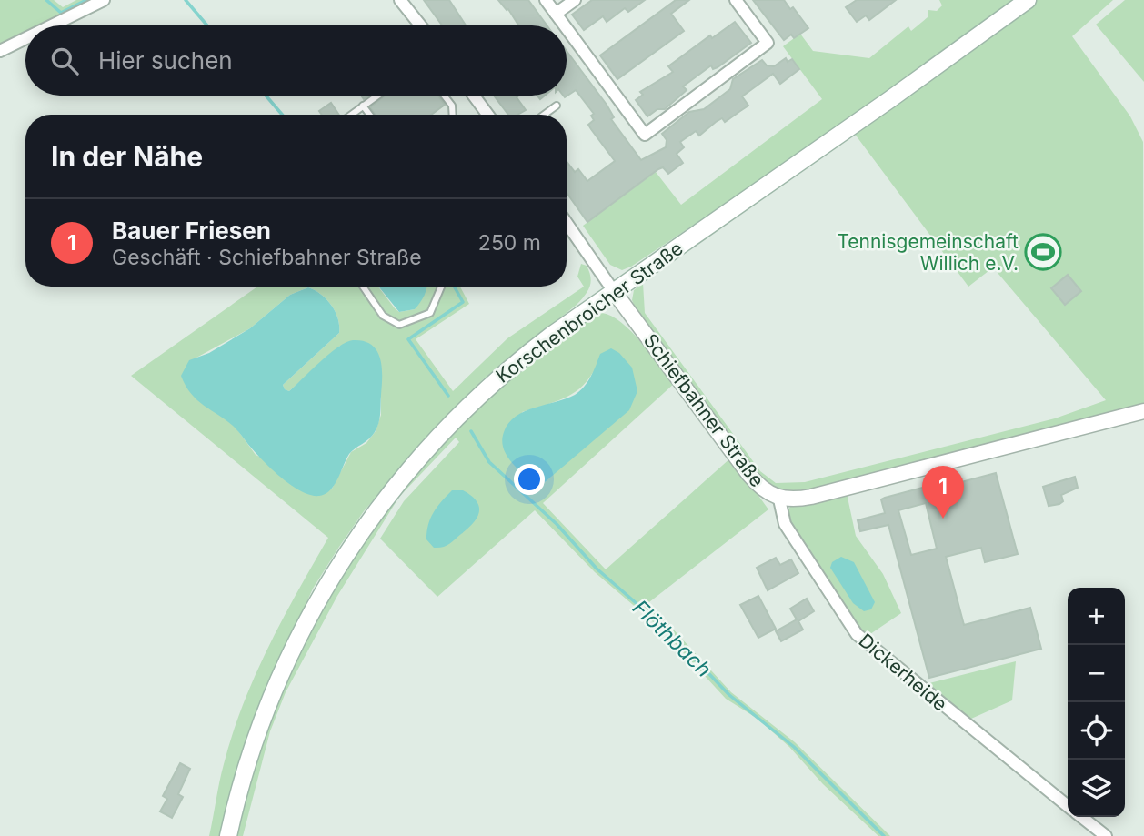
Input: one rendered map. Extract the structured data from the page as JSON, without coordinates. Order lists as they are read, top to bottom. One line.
{"streets":{"main road":["Korschenbroicher Straße"],"street":["Schiefbahner Straße","Dickerheide"]},"crossings":[["Korschenbroicher Straße","Schiefbahner Straße"],["Schiefbahner Straße","Dickerheide"]],"water":["Flöthbach"],"places":{"sports":["Tennisgemeinschaft Willich e.V."]},"page":{"search":"Hier suchen","heading":"In der Nähe","list":[{"mark":"1","name":"Bauer Friesen","note":"Geschäft · Schiefbahner Straße","value":"250 m"}],"pins":"1","map_buttons":["+","−"]}}
